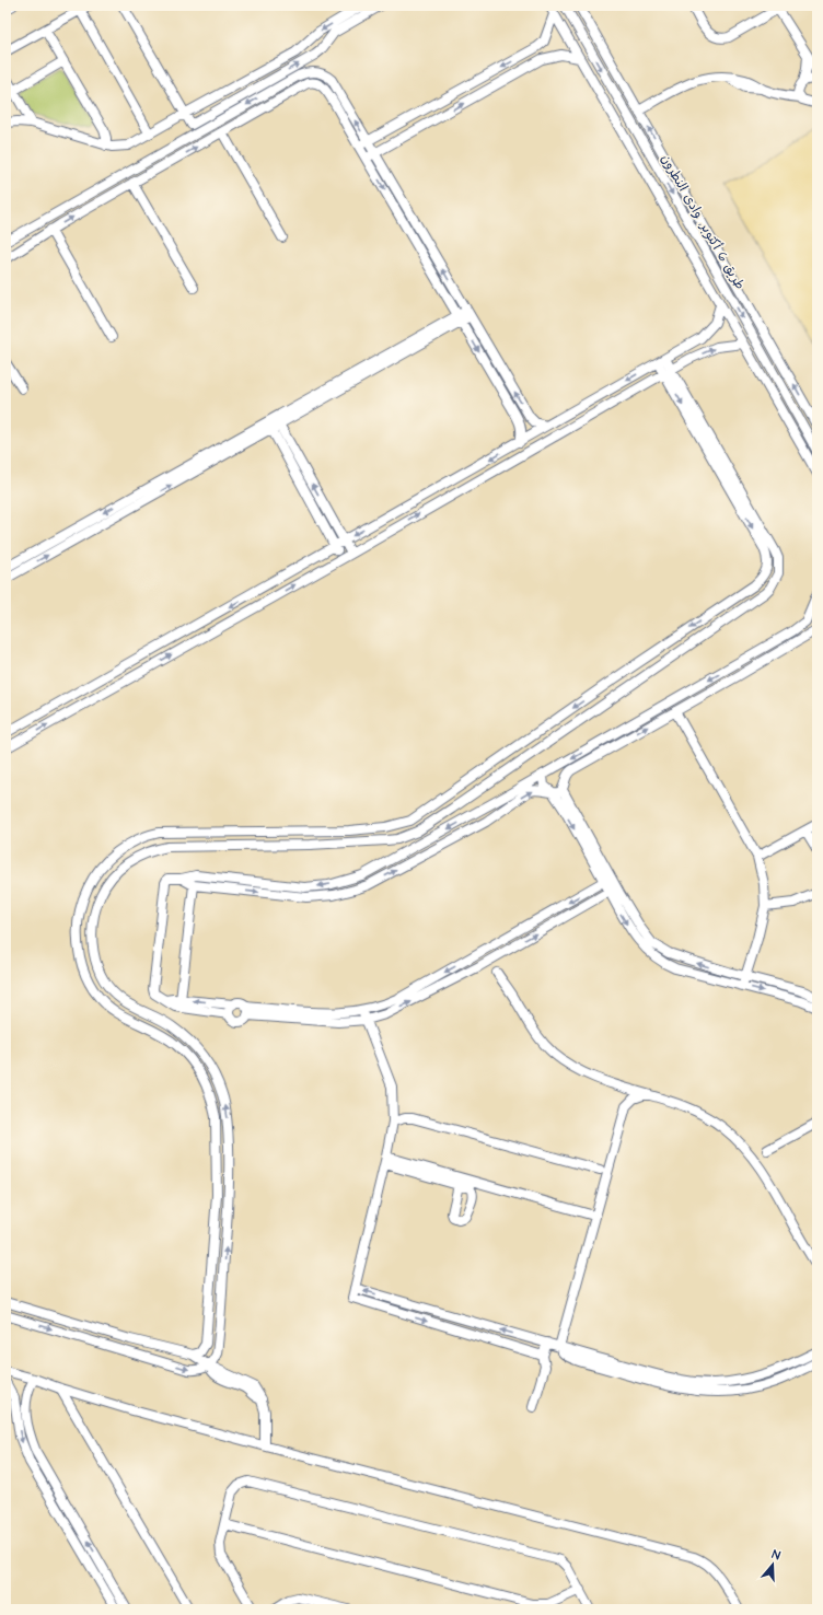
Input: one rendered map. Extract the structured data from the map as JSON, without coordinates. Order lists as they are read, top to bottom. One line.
{"streets":{"street":["طريق 6 أكتوبر, وادى النطرون"]},"north":"top"}
